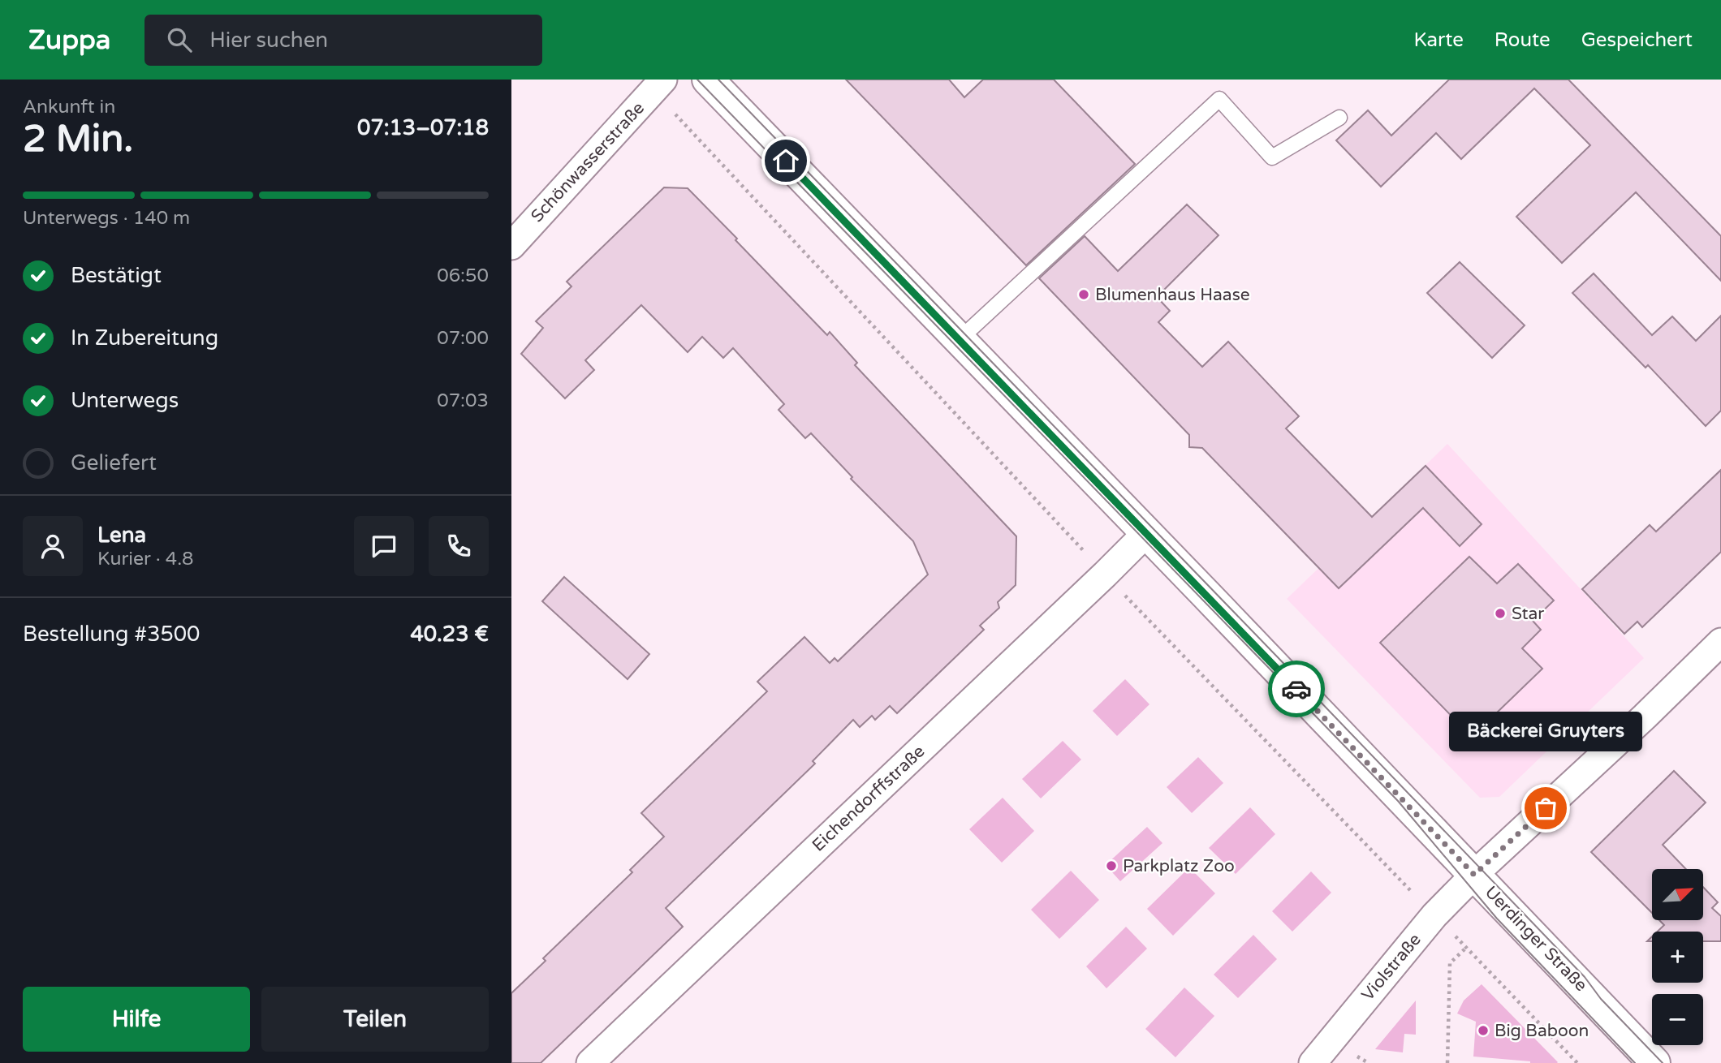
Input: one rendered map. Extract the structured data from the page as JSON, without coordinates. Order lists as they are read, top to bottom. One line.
{"streets":{"main road":["Uerdinger Straße"],"street":["Schönwasserstraße","Eichendorffstraße","Violstraße"]},"crossings":[["Eichendorffstraße","Uerdinger Straße"],["Uerdinger Straße","Violstraße"]],"places":["Blumenhaus Haase","Star","Bäckerei Gruyters","Parkplatz Zoo","Big Baboon"],"north":"top right","page":{"header":"Zuppa","search":"Hier suchen","nav":["Karte","Route","Gespeichert"],"heading":["2 Min.","Ankunft in","07:13–07:18"],"panel":["Lena","Kurier · 4.8","Bestellung #3500","40.23 €"],"bar":"Unterwegs · 140 m","list":[["Bestätigt","06:50"],["In Zubereitung","07:00"],["Unterwegs","07:03"],"Geliefert"],"bubble":"Bäckerei Gruyters","map_buttons":["+","−"],"buttons":["Hilfe","Teilen"]}}
